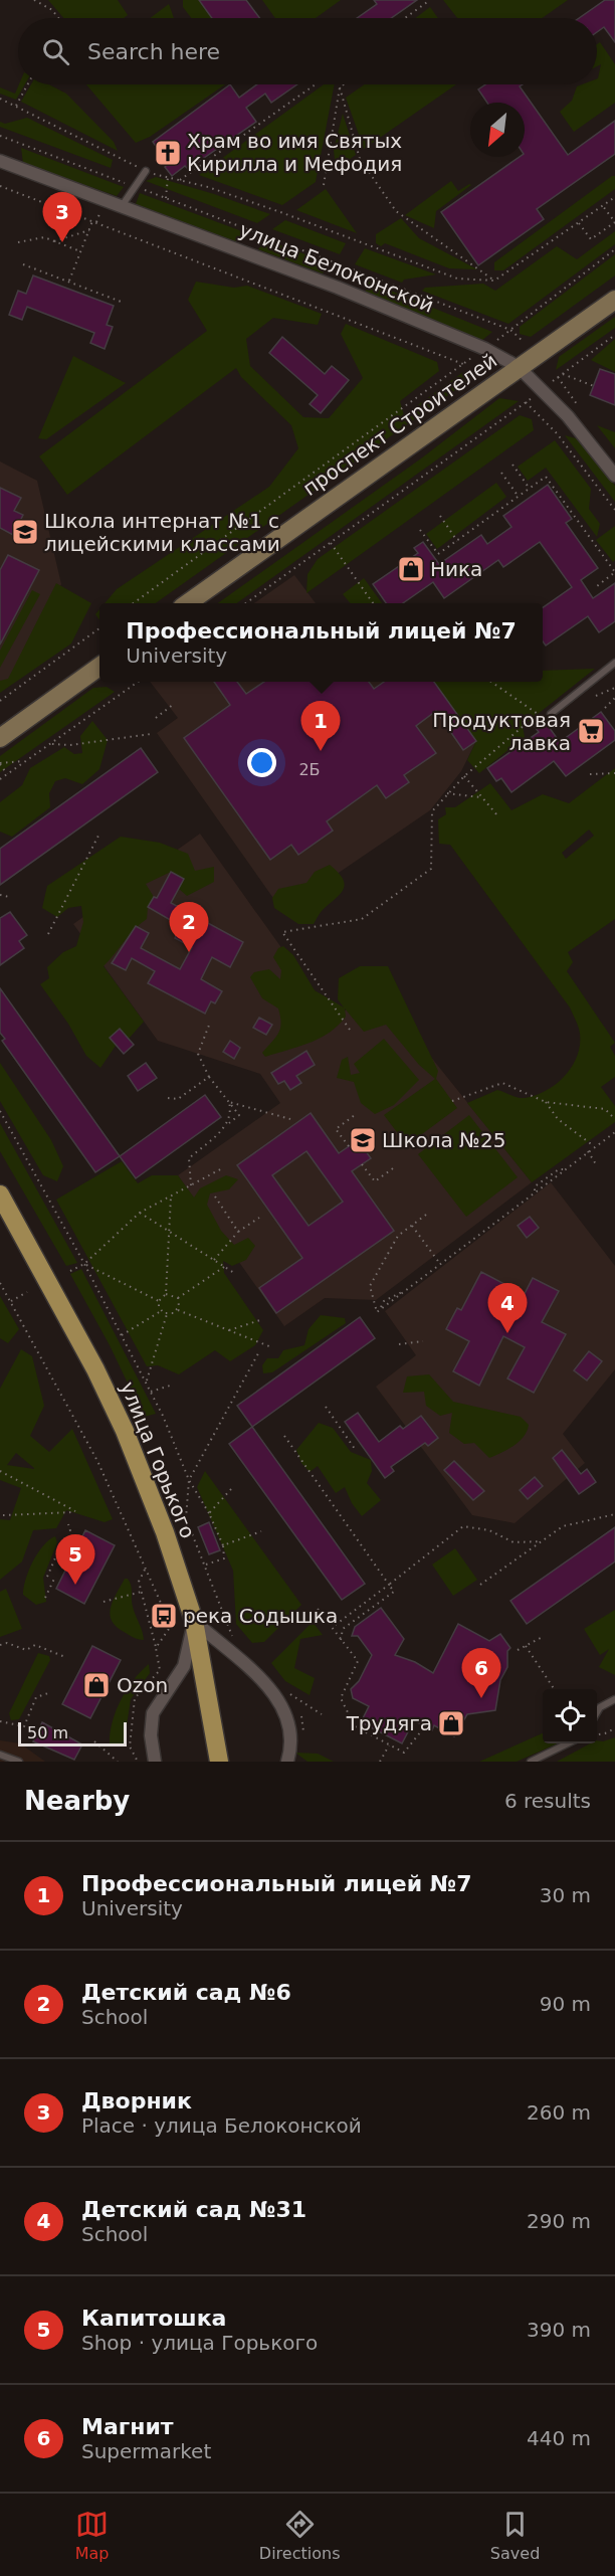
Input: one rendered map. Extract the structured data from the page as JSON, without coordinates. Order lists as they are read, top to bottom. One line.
{"streets":{"main road":["проспект Строителей","улица Горького"],"street":["улица Белоконской"]},"crossings":[["улица Белоконской","проспект Строителей"]],"places":{"church":["Храм во имя Святых Кирилла и Мефодия"],"school or university":["Школа интернат №1 с лицейскими классами","Школа №25"],"shop":["Ника","Ozon","Трудяга"],"supermarket":["Продуктовая лавка"],"bus stop":["река Содышка"]},"house_numbers":["2Б"],"scale_bar":"50 m","north":"bottom left","page":{"search":"Search here","pins":["3","1","2","4","5","6"],"popup":["Профессиональный лицей №7","University"],"scale":"50 m","heading":["Nearby","6 results"],"list":[{"mark":"1","name":"Профессиональный лицей №7","note":"University","value":"30 m"},{"mark":"2","name":"Детский сад №6","note":"School","value":"90 m"},{"mark":"3","name":"Дворник","note":"Place · улица Белоконской","value":"260 m"},{"mark":"4","name":"Детский сад №31","note":"School","value":"290 m"},{"mark":"5","name":"Капитошка","note":"Shop · улица Горького","value":"390 m"},{"mark":"6","name":"Магнит","note":"Supermarket","value":"440 m"}],"nav":["Map","Directions","Saved"]}}
